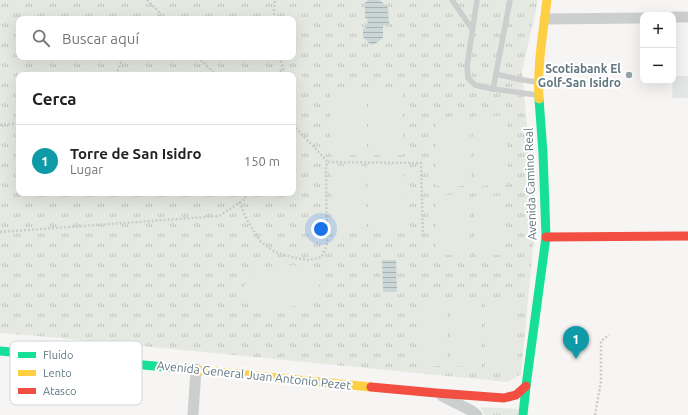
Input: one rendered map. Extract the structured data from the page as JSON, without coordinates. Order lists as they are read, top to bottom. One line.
{"streets":{"street":["Avenida Camino Real","Avenida General Juan Antonio Pezet"]},"crossings":[["Avenida Camino Real","Avenida General Juan Antonio Pezet"]],"places":["Scotiabank El Golf-San Isidro"],"legend":["Fluido","Lento","Atasco"],"page":{"map_buttons":["+","−"],"search":"Buscar aquí","heading":"Cerca","list":[{"mark":"1","name":"Torre de San Isidro","note":"Lugar","value":"150 m"}],"pins":"1"}}
